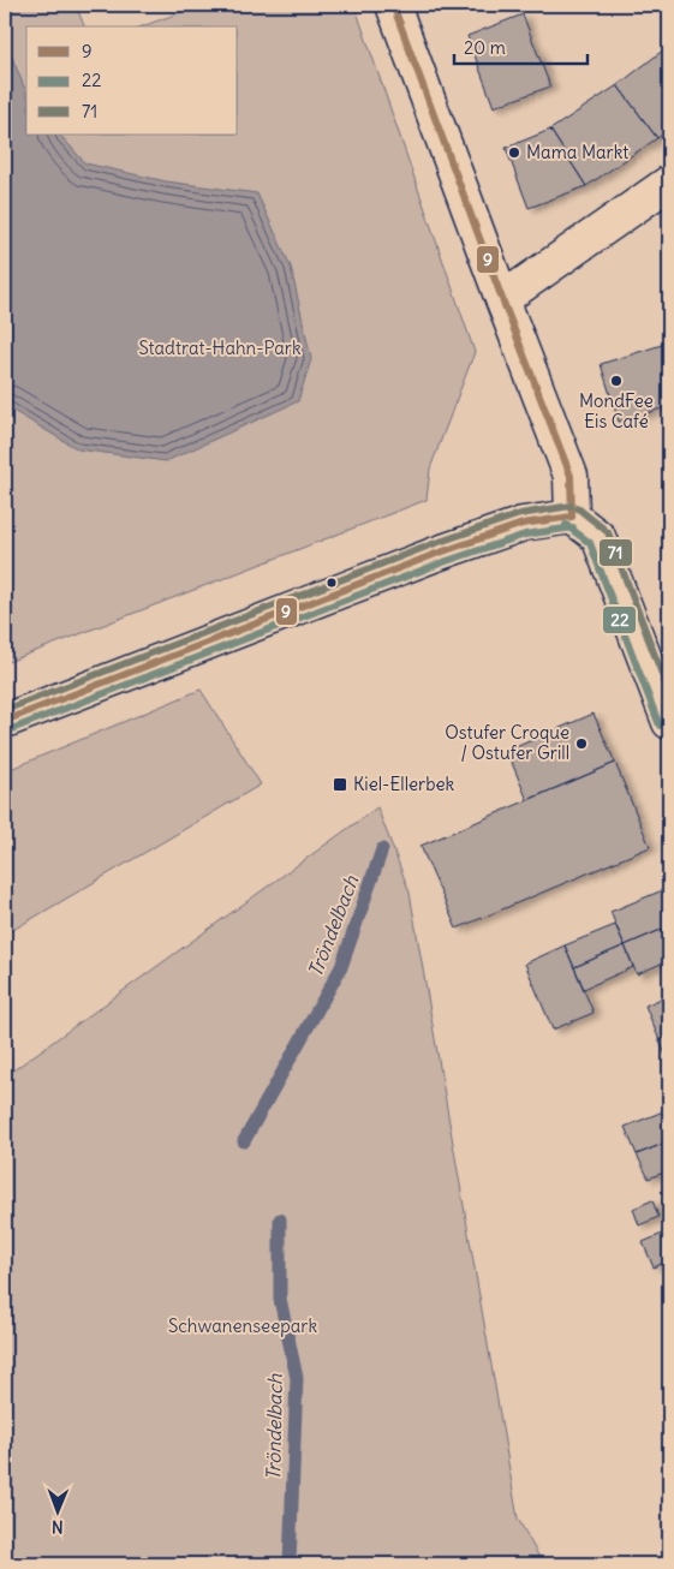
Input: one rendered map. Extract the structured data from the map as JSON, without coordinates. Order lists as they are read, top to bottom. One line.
{"water":["Tröndelbach"],"parks":["Stadtrat-Hahn-Park","Schwanenseepark"],"places":{"other":["Mama Markt","MondFee Eis Café","Ostufer Croque / Ostufer Grill"],"transit":["Kiel-Ellerbek"]},"lines":["transit line 9","transit line 71","transit line 22"],"legend":["9","22","71"],"scale_bar":"20 m","north":"bottom"}
